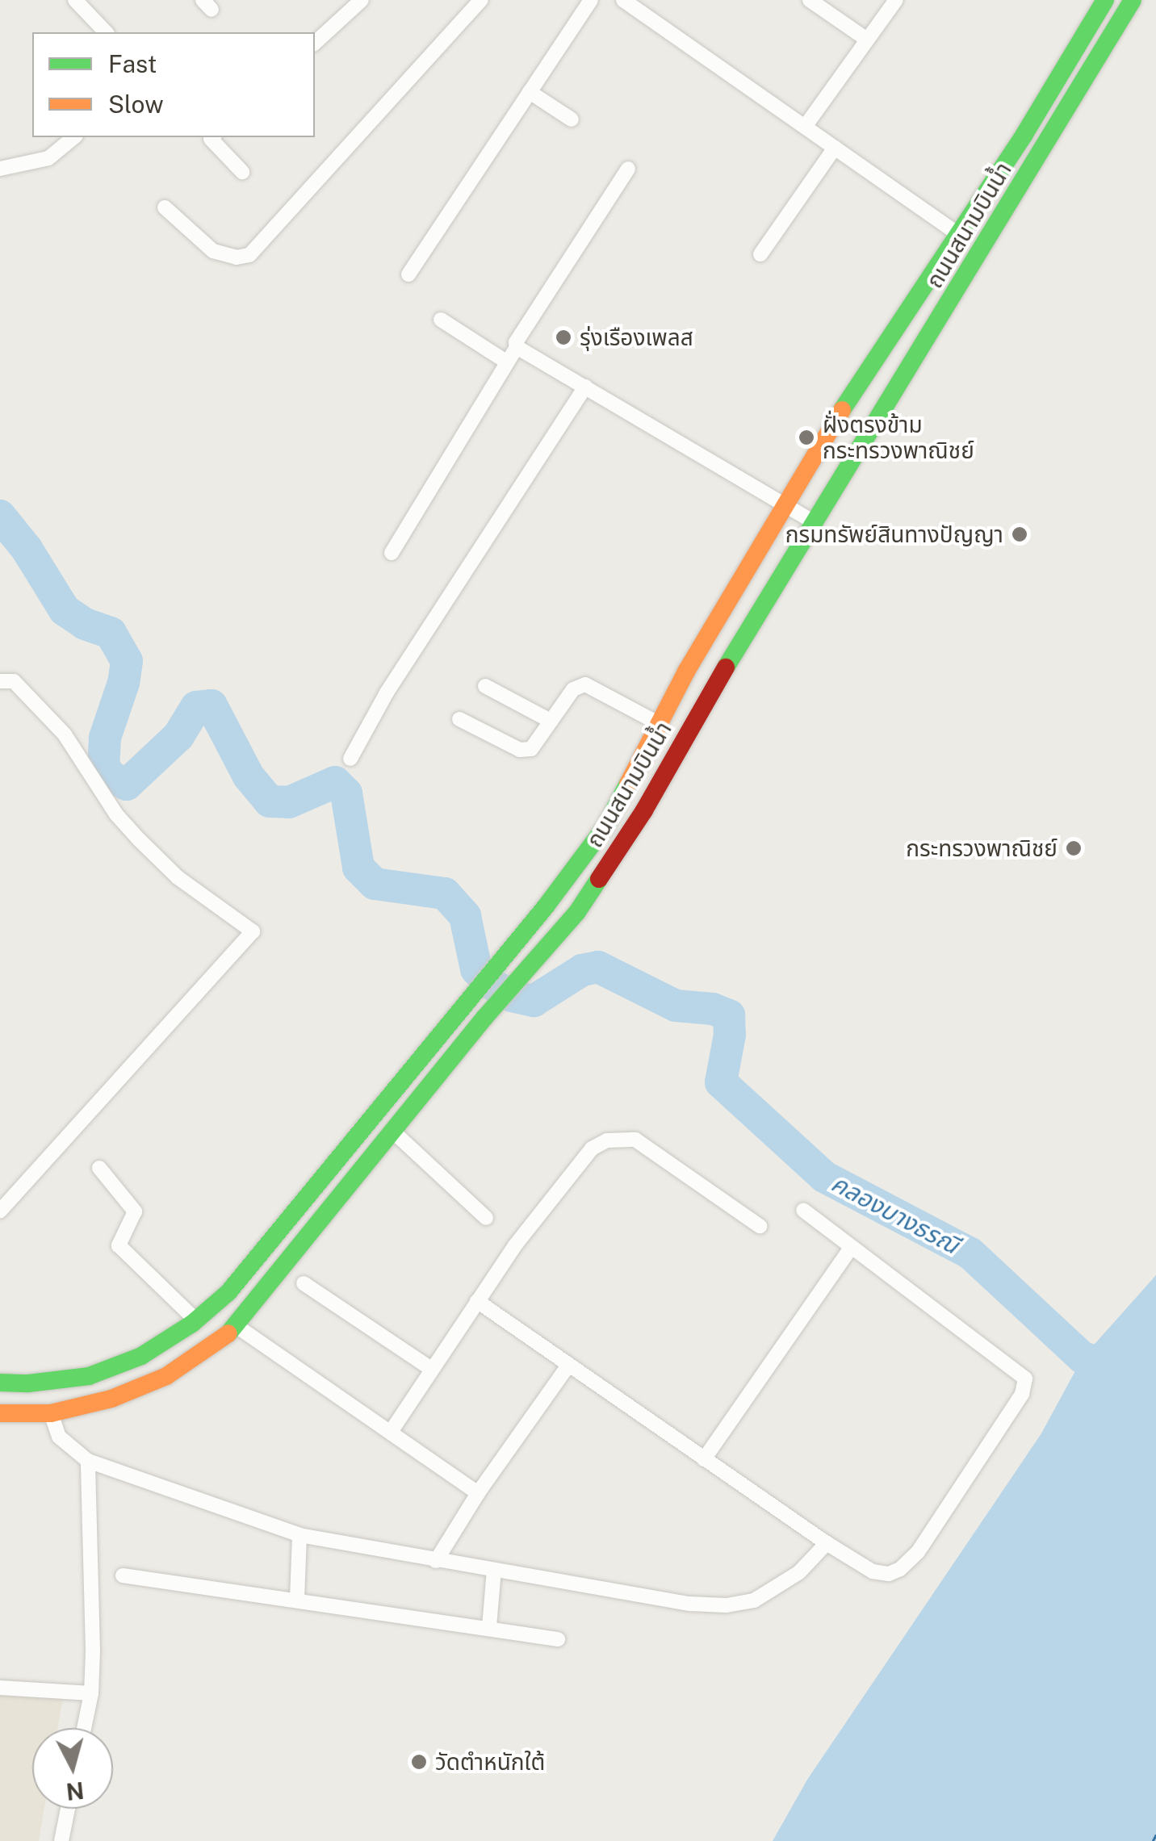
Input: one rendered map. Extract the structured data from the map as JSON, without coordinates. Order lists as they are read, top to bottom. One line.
{"streets":{"main road":["ถนนสนามบินน้ำ"]},"water":["คลองบางธรณี"],"places":["รุ่งเรืองเพลส","ฝั่งตรงข้าม กระทรวงพาณิชย์","กรมทรัพย์สินทางปัญญา","กระทรวงพาณิชย์","วัดตำหนักใต้"],"legend":["Fast","Slow"],"north":"bottom"}
